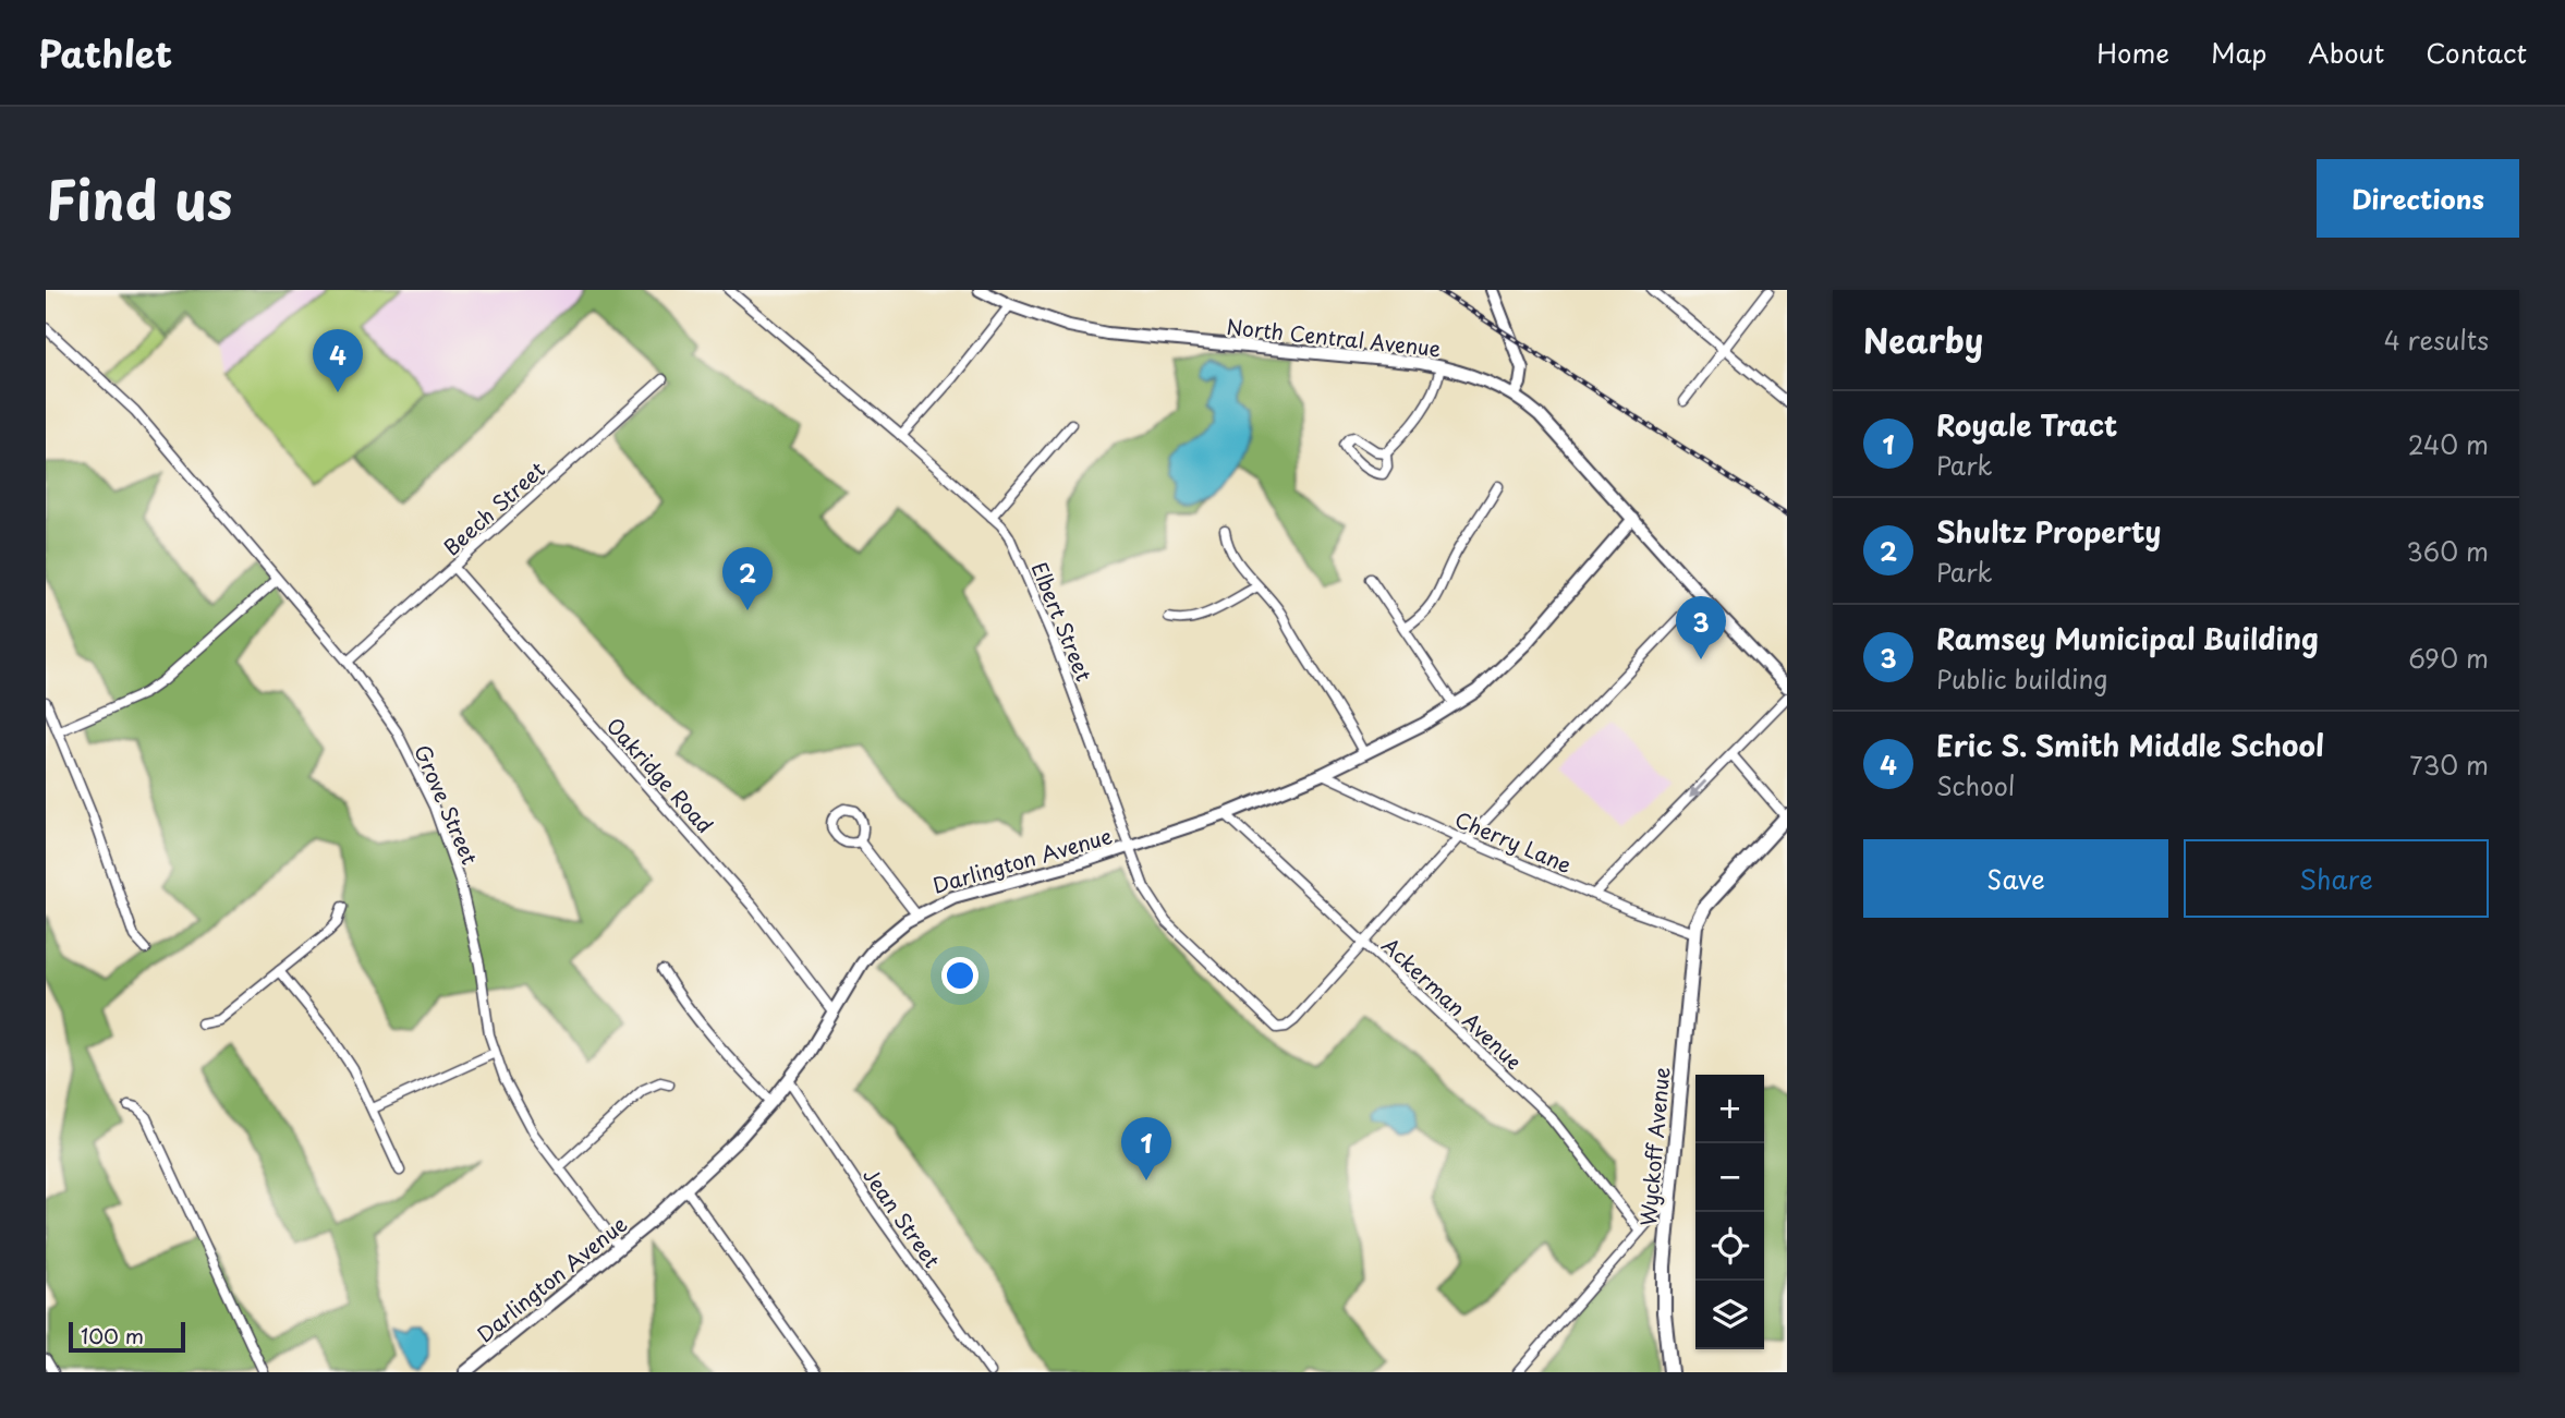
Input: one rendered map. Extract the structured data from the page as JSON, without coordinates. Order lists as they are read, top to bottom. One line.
{"streets":{"main road":["North Central Avenue","Darlington Avenue","Wyckoff Avenue"],"street":["Beech Street","Elbert Street","Oakridge Road","Grove Street","Cherry Lane","Ackerman Avenue","Jean Street"]},"crossings":[["North Central Avenue","Darlington Avenue"],["Beech Street","Oakridge Road"],["Beech Street","Grove Street"],["Elbert Street","Darlington Avenue"],["Elbert Street","Ackerman Avenue"],["Oakridge Road","Darlington Avenue"],["Grove Street","Darlington Avenue"],["Cherry Lane","Darlington Avenue"],["Cherry Lane","Wyckoff Avenue"],["Darlington Avenue","Ackerman Avenue"],["Darlington Avenue","Jean Street"]],"scale_bar":"100 m","page":{"header":"Pathlet","nav":["Home","Map","About","Contact"],"title":"Find us","buttons":["Directions",["Save","Share"]],"heading":["Nearby","4 results"],"pins":["4","2","3","1"],"list":[{"mark":"1","name":"Royale Tract","note":"Park","value":"240 m"},{"mark":"2","name":"Shultz Property","note":"Park","value":"360 m"},{"mark":"3","name":"Ramsey Municipal Building","note":"Public building","value":"690 m"},{"mark":"4","name":"Eric S. Smith Middle School","note":"School","value":"730 m"}],"map_buttons":["+","−"],"scale":"100 m"}}
